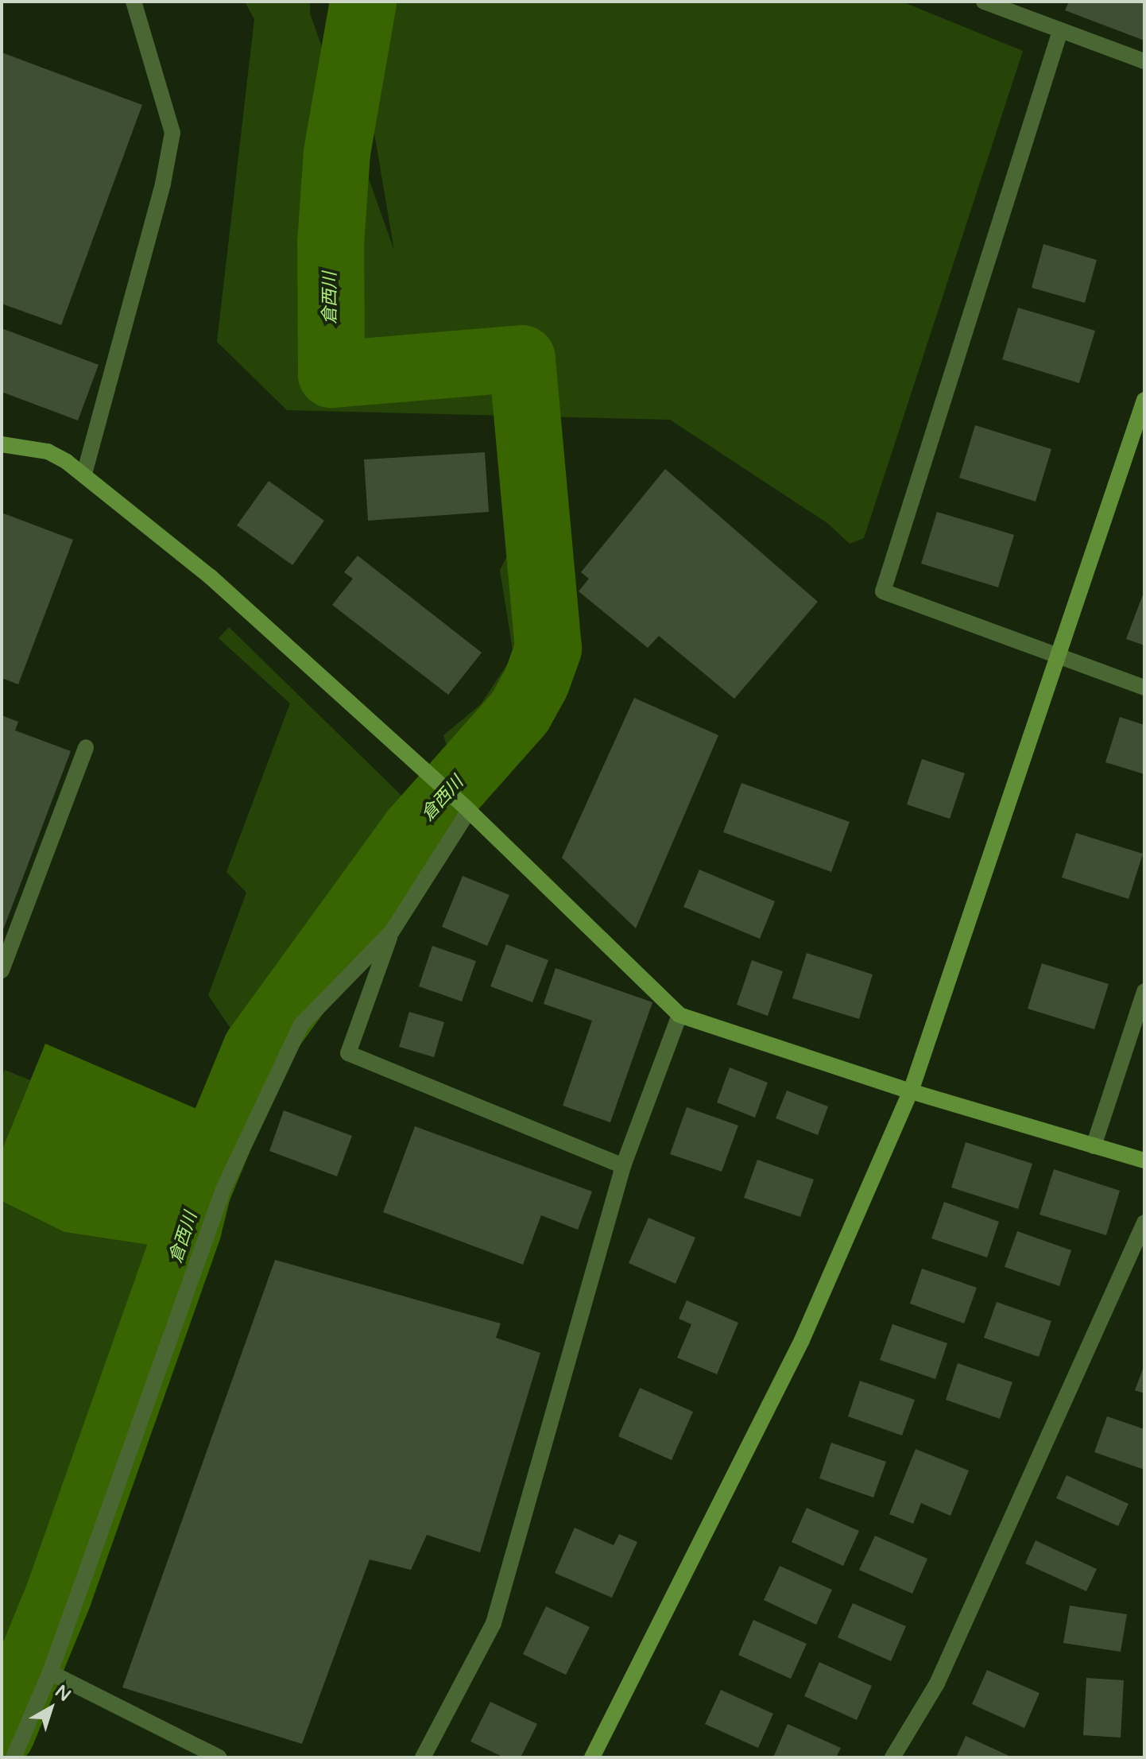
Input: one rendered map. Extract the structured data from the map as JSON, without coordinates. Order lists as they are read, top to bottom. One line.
{"water":["倉西川"],"north":"top right"}
